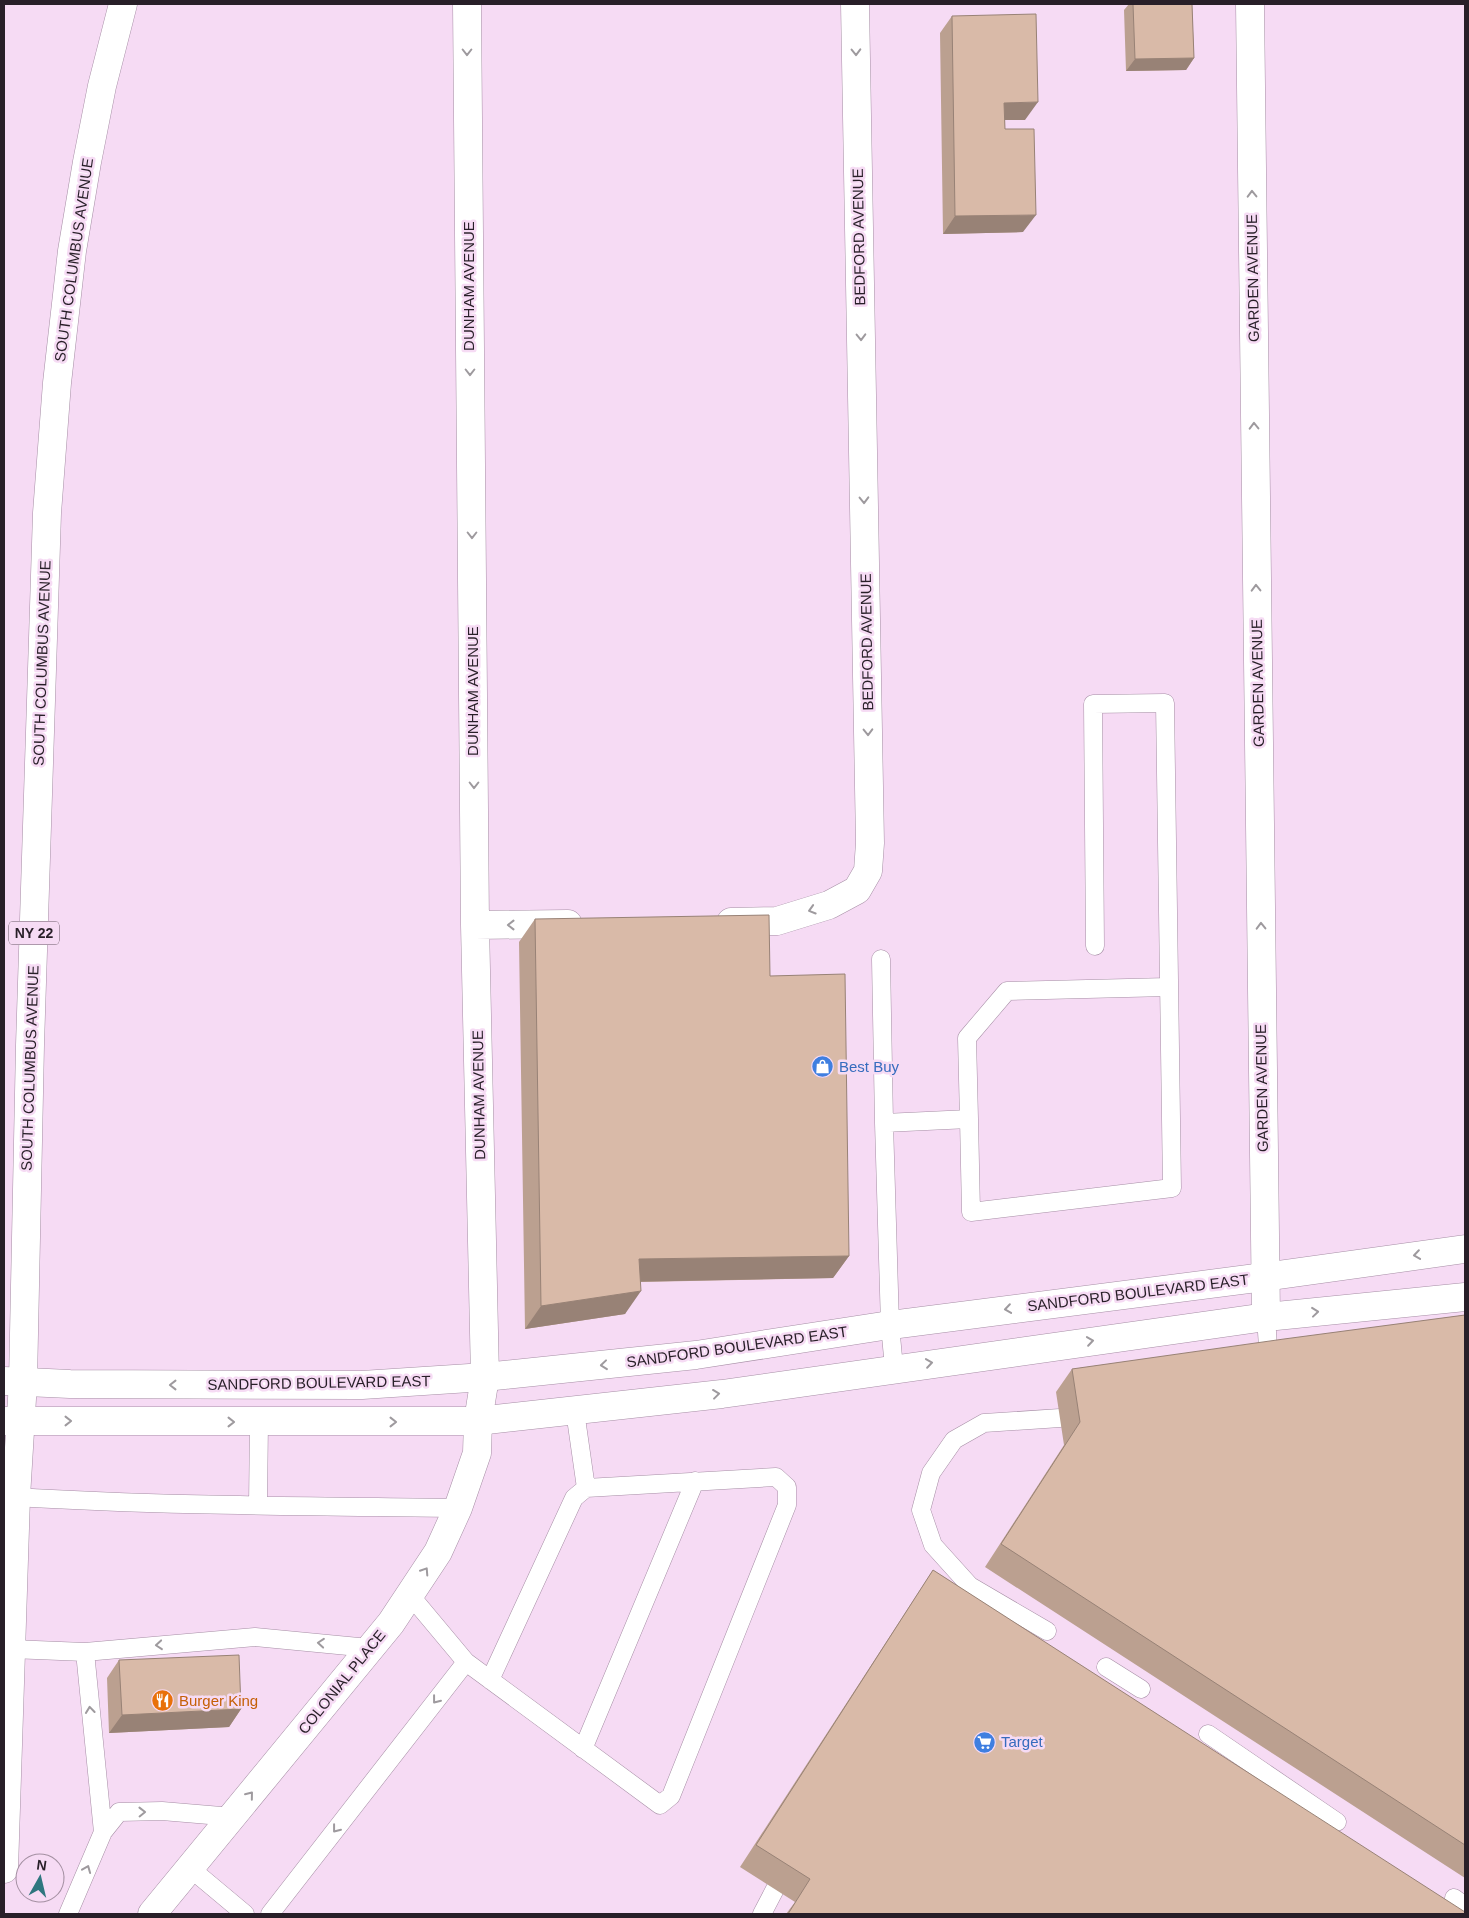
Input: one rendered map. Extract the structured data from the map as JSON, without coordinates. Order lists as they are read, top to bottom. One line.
{"streets":{"street":["BEDFORD AVENUE","SOUTH COLUMBUS AVENUE","GARDEN AVENUE","DUNHAM AVENUE","NY 22","SANDFORD BOULEVARD EAST","COLONIAL PLACE"]},"crossings":[["SOUTH COLUMBUS AVENUE","SANDFORD BOULEVARD EAST"],["GARDEN AVENUE","SANDFORD BOULEVARD EAST"],["DUNHAM AVENUE","SANDFORD BOULEVARD EAST"],["DUNHAM AVENUE","COLONIAL PLACE"]],"one_way":["BEDFORD AVENUE","GARDEN AVENUE","DUNHAM AVENUE","COLONIAL PLACE"],"places":{"shop":["Best Buy"],"restaurant":["Burger King"],"supermarket":["Target"]},"north":"top"}
